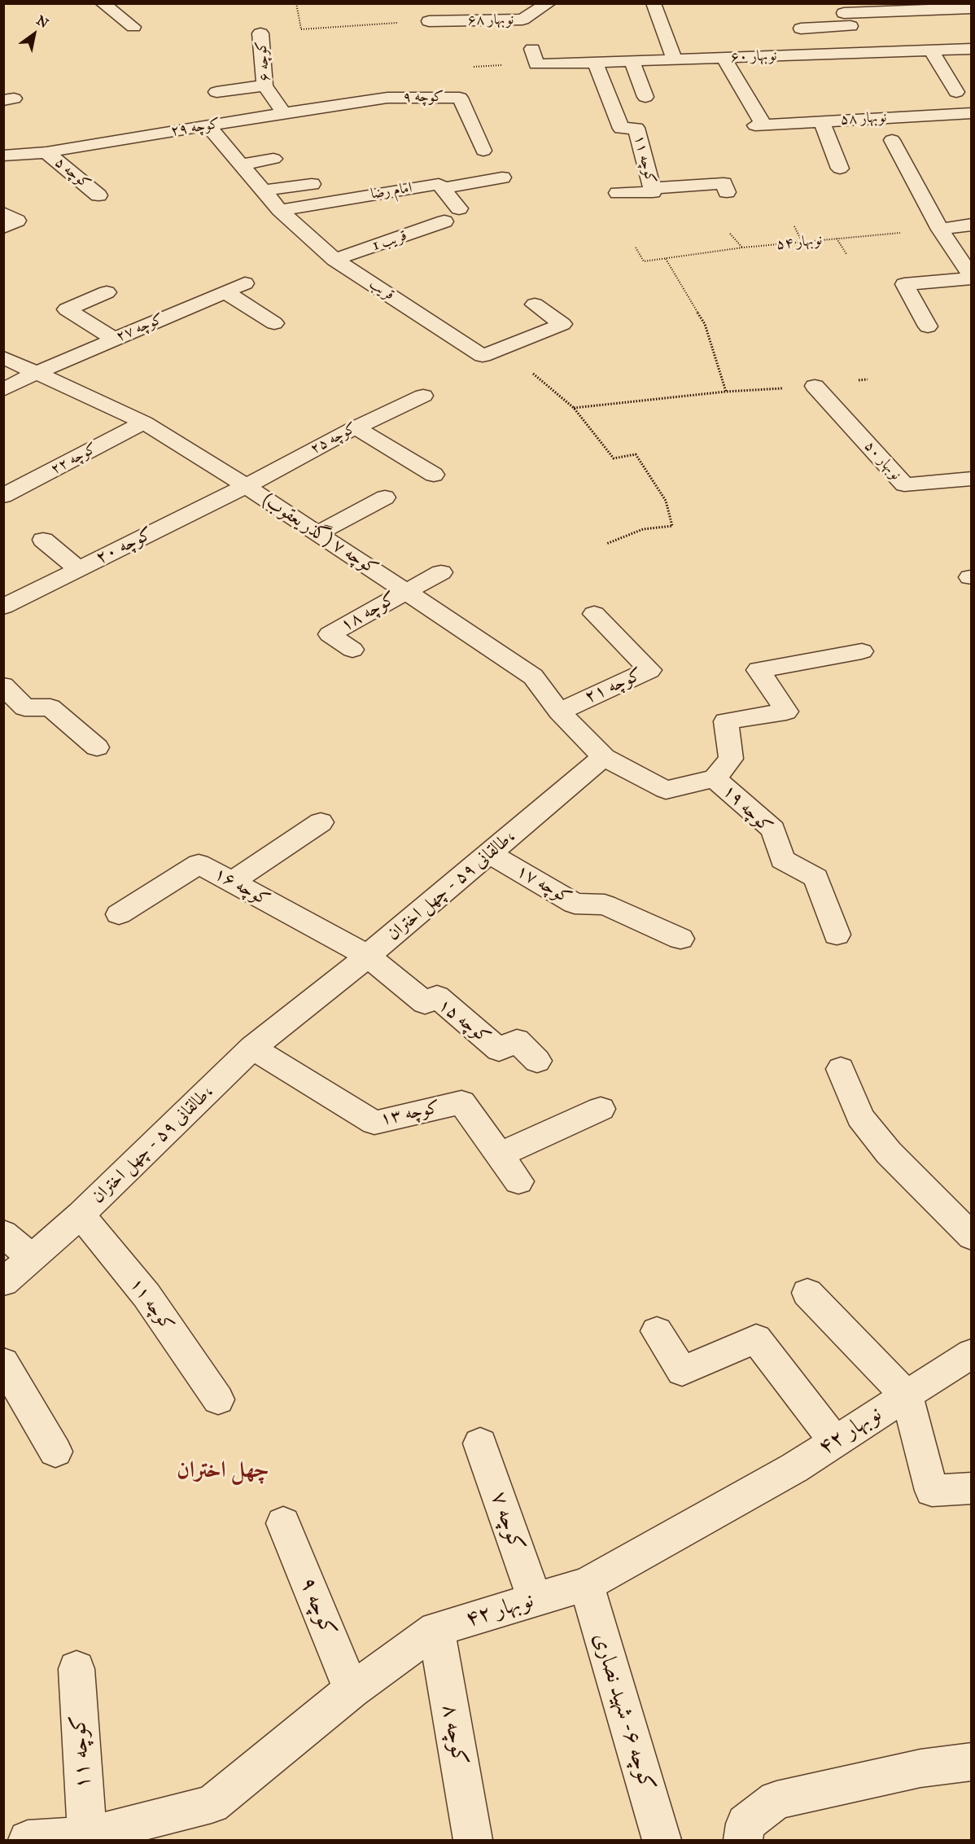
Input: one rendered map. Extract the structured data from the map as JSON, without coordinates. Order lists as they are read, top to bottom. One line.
{"streets":{"street":["نوبهار ۶۸","نوبهار ۶۰","کوچه ۶","کوچه ۹","نوبهار ۵۸","کوچه ۲۹","کوچه ۱۱","کوچه ۵","امام رضا","قریب 1","قریب","کوچه ۲۷","کوچه ۲۵","کوچه ۲۲","نوبهار ۵۰","کوچه ۷ (گذر یعقوب)","کوچه ۲۰","کوچه ۱۸","کوچه ۲۱","کوچه ۱۹","کوچه ۱۷","طالقانی ۵۹ - چهل اختران،","کوچه ۱۶","کوچه ۱۵","کوچه ۱۳","نوبهار ۴۲","کوچه ۷","کوچه ۶- شهید نصاری","کوچه ۸"],"path":["نوبهار ۵۴"]},"crossings":[["نوبهار ۶۰","نوبهار ۵۸"],["نوبهار ۶۰","کوچه ۱۱"],["کوچه ۶","کوچه ۲۹"],["کوچه ۹","کوچه ۲۹"],["کوچه ۹","نوبهار ۴۲"],["کوچه ۲۹","کوچه ۵"],["کوچه ۲۹","قریب"],["کوچه ۱۱","طالقانی ۵۹ - چهل اختران،"],["کوچه ۱۱","نوبهار ۴۲"],["امام رضا","قریب"],["قریب 1","قریب"],["کوچه ۲۷","کوچه ۷ (گذر یعقوب)"],["کوچه ۲۵","کوچه ۷ (گذر یعقوب)"],["کوچه ۲۵","کوچه ۲۰"],["کوچه ۲۲","کوچه ۷ (گذر یعقوب)"],["کوچه ۷ (گذر یعقوب)","کوچه ۲۰"],["کوچه ۷ (گذر یعقوب)","کوچه ۱۸"],["کوچه ۷ (گذر یعقوب)","کوچه ۲۱"],["کوچه ۷ (گذر یعقوب)","طالقانی ۵۹ - چهل اختران،"],["کوچه ۱۷","طالقانی ۵۹ - چهل اختران،"],["طالقانی ۵۹ - چهل اختران،","کوچه ۱۶"],["طالقانی ۵۹ - چهل اختران،","کوچه ۱۵"],["طالقانی ۵۹ - چهل اختران،","کوچه ۱۳"],["کوچه ۱۶","کوچه ۱۵"],["نوبهار ۴۲","کوچه ۷"],["نوبهار ۴۲","کوچه ۶- شهید نصاری"],["نوبهار ۴۲","کوچه ۸"]],"districts":["چهل اختران"],"north":"top right"}
